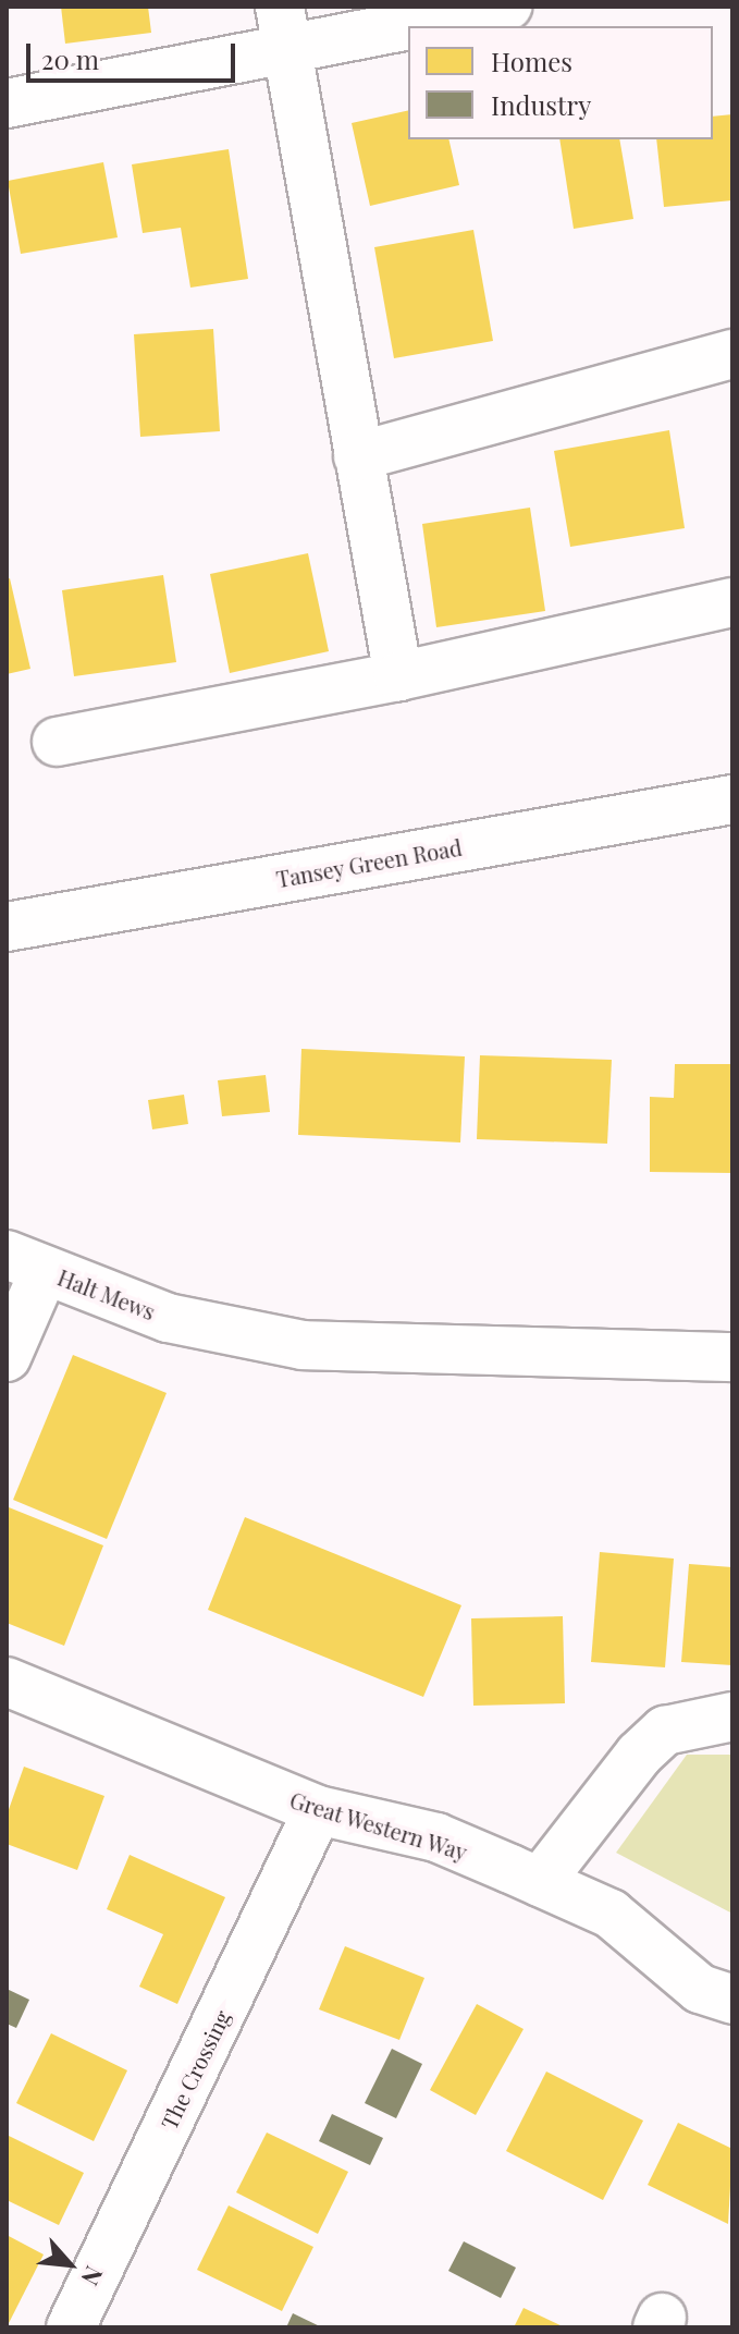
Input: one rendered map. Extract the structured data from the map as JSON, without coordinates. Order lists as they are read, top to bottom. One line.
{"streets":{"street":["Tansey Green Road","Halt Mews","Great Western Way","The Crossing"]},"crossings":[["Great Western Way","The Crossing"]],"legend":["Homes","Industry"],"scale_bar":"20 m","north":"bottom right"}
